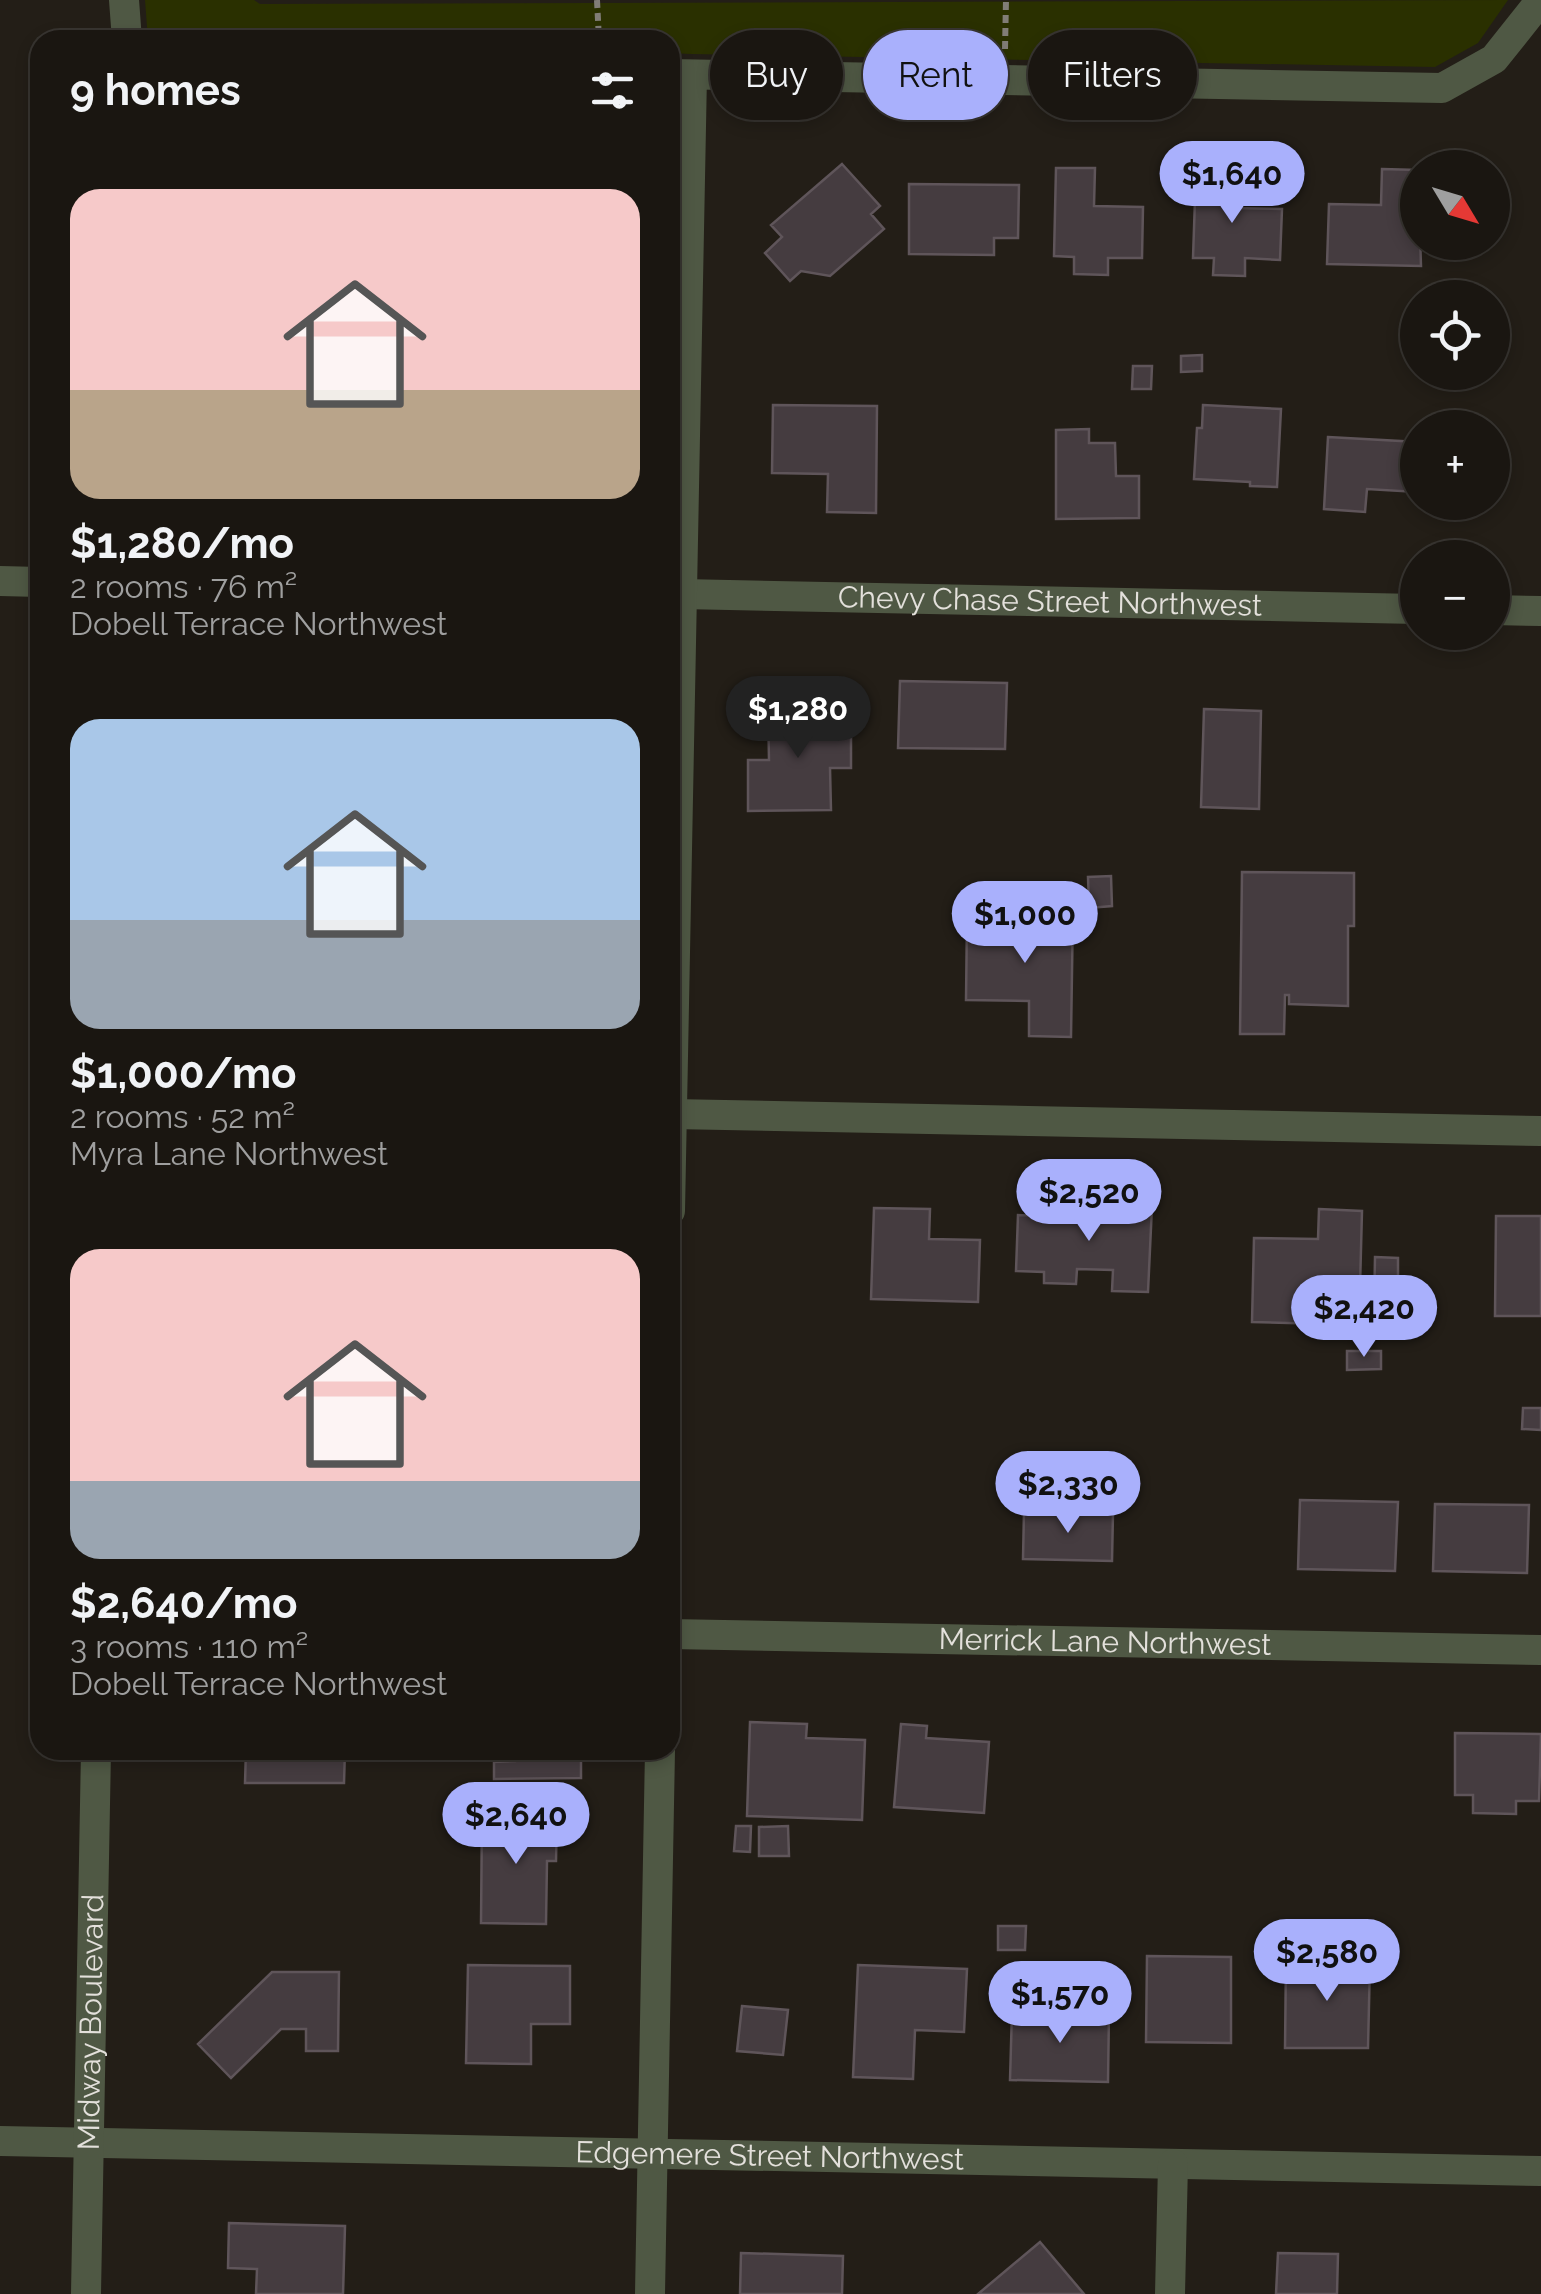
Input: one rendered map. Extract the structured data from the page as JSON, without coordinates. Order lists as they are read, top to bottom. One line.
{"streets":{"street":["Chevy Chase Street Northwest","Merrick Lane Northwest","Midway Boulevard","Edgemere Street Northwest"]},"crossings":[["Midway Boulevard","Edgemere Street Northwest"]],"north":"bottom right","page":{"chip":["Buy","Rent","Filters"],"heading":"9 homes","price":["$1,640","$1,280","$1,000","$2,520","$2,420","$2,330","$2,640","$2,580","$1,570"],"map_buttons":["+","−"],"list":[{"name":"$1,280/mo","note":"2 rooms · 76 m² · Dobell Terrace Northwest"},{"name":"$1,000/mo","note":"2 rooms · 52 m² · Myra Lane Northwest"},{"name":"$2,640/mo","note":"3 rooms · 110 m² · Dobell Terrace Northwest"}]}}
